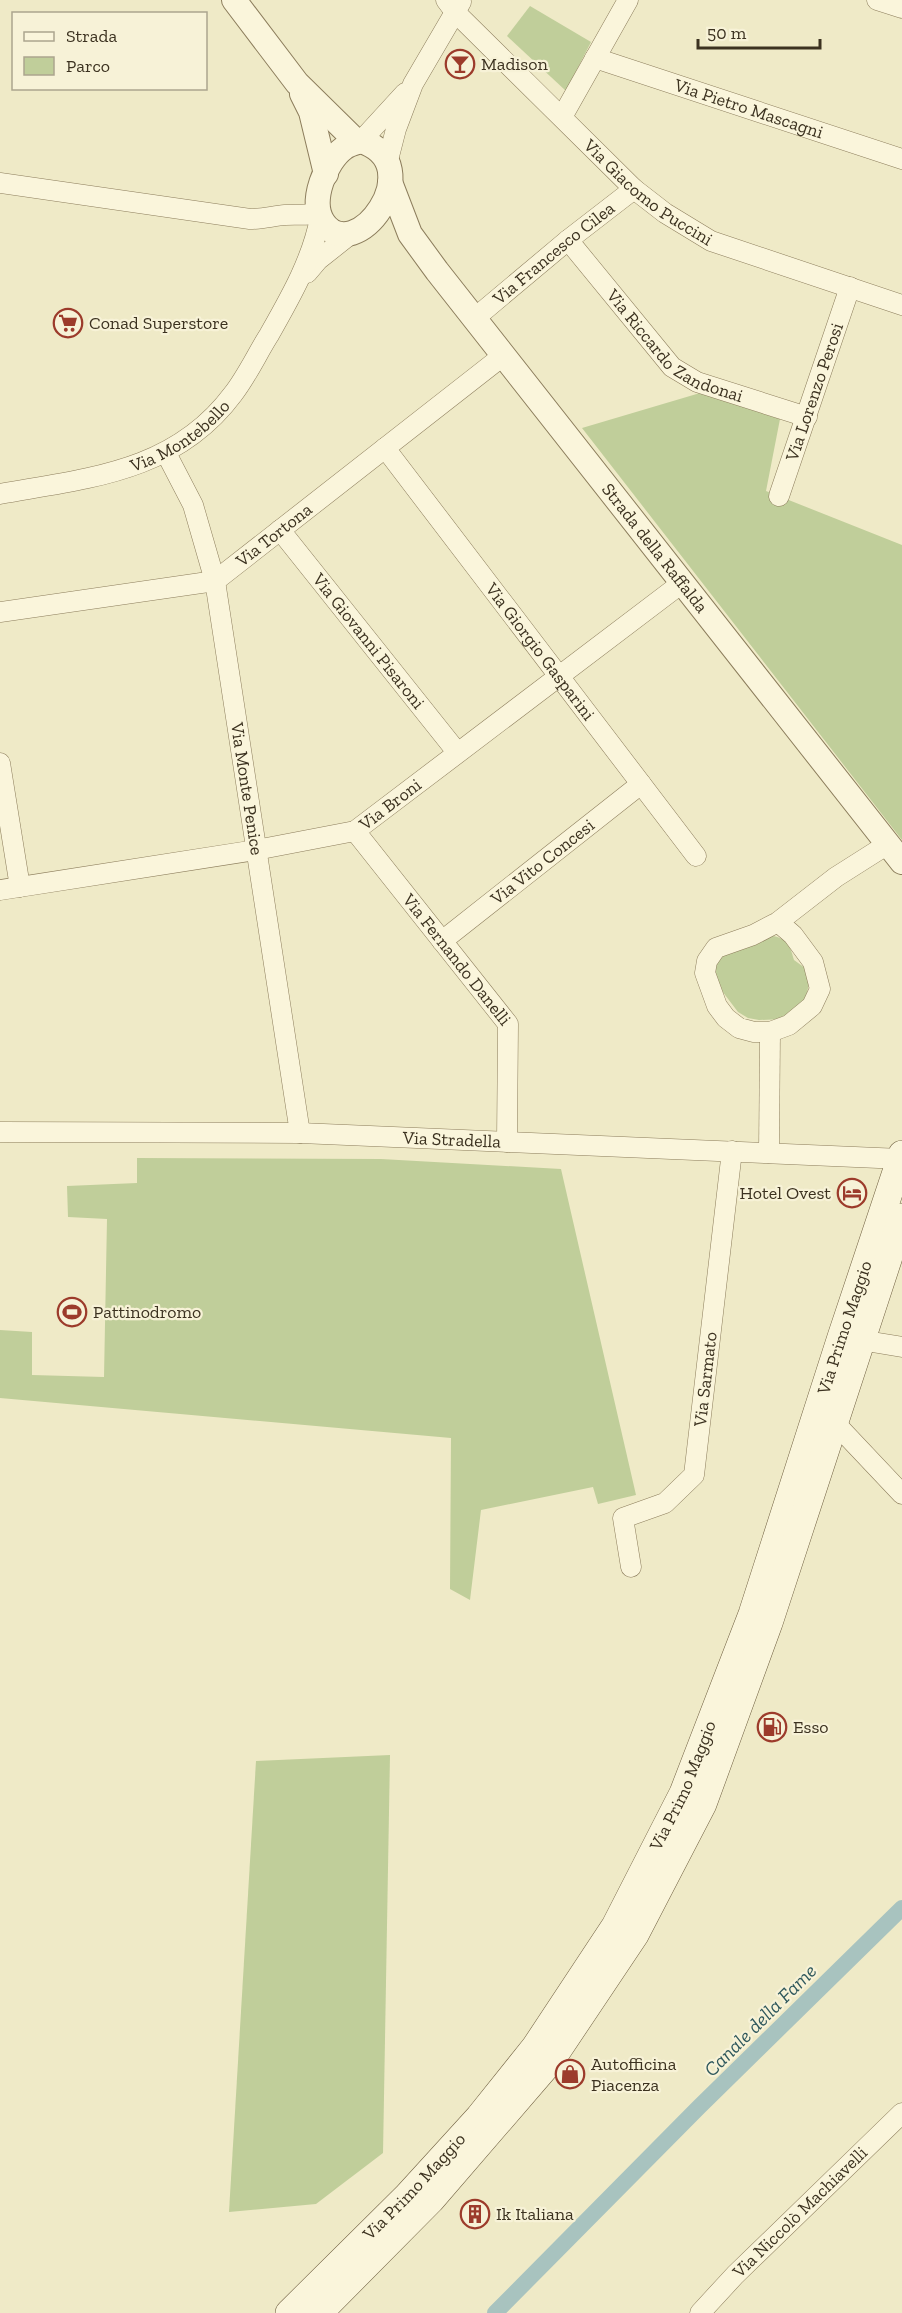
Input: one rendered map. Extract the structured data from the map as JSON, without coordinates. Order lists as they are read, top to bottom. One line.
{"streets":{"main road":["Via Primo Maggio"],"street":["Via Pietro Mascagni","Via Giacomo Puccini","Via Francesco Cilea","Via Riccardo Zandonai","Via Lorenzo Perosi","Via Montebello","Via Tortona","Strada della Raffalda","Via Giovanni Pisaroni","Via Giorgio Gasparini","Via Monte Penice","Via Broni","Via Vito Concesi","Via Fernando Danelli","Via Stradella","Via Sarmato","Via Niccolò Machiavelli"]},"crossings":[["Via Giacomo Puccini","Via Francesco Cilea"],["Via Giacomo Puccini","Via Lorenzo Perosi"],["Via Francesco Cilea","Via Riccardo Zandonai"],["Via Francesco Cilea","Strada della Raffalda"],["Via Riccardo Zandonai","Via Lorenzo Perosi"],["Via Montebello","Strada della Raffalda"],["Via Montebello","Via Monte Penice"],["Via Tortona","Strada della Raffalda"],["Via Tortona","Via Giovanni Pisaroni"],["Via Tortona","Via Giorgio Gasparini"],["Via Tortona","Via Monte Penice"],["Strada della Raffalda","Via Broni"],["Via Giovanni Pisaroni","Via Broni"],["Via Giorgio Gasparini","Via Broni"],["Via Giorgio Gasparini","Via Vito Concesi"],["Via Monte Penice","Via Broni"],["Via Monte Penice","Via Stradella"],["Via Broni","Via Fernando Danelli"],["Via Vito Concesi","Via Fernando Danelli"],["Via Fernando Danelli","Via Stradella"],["Via Stradella","Via Primo Maggio"],["Via Stradella","Via Sarmato"]],"water":["Canale della Fame"],"places":{"bar":["Madison"],"supermarket":["Conad Superstore"],"hotel":["Hotel Ovest"],"sports":["Pattinodromo"],"fuel station":["Esso"],"shop":["Autofficina Piacenza"],"building":["Ik Italiana"]},"legend":["Strada","Parco"],"scale_bar":"50 m"}
